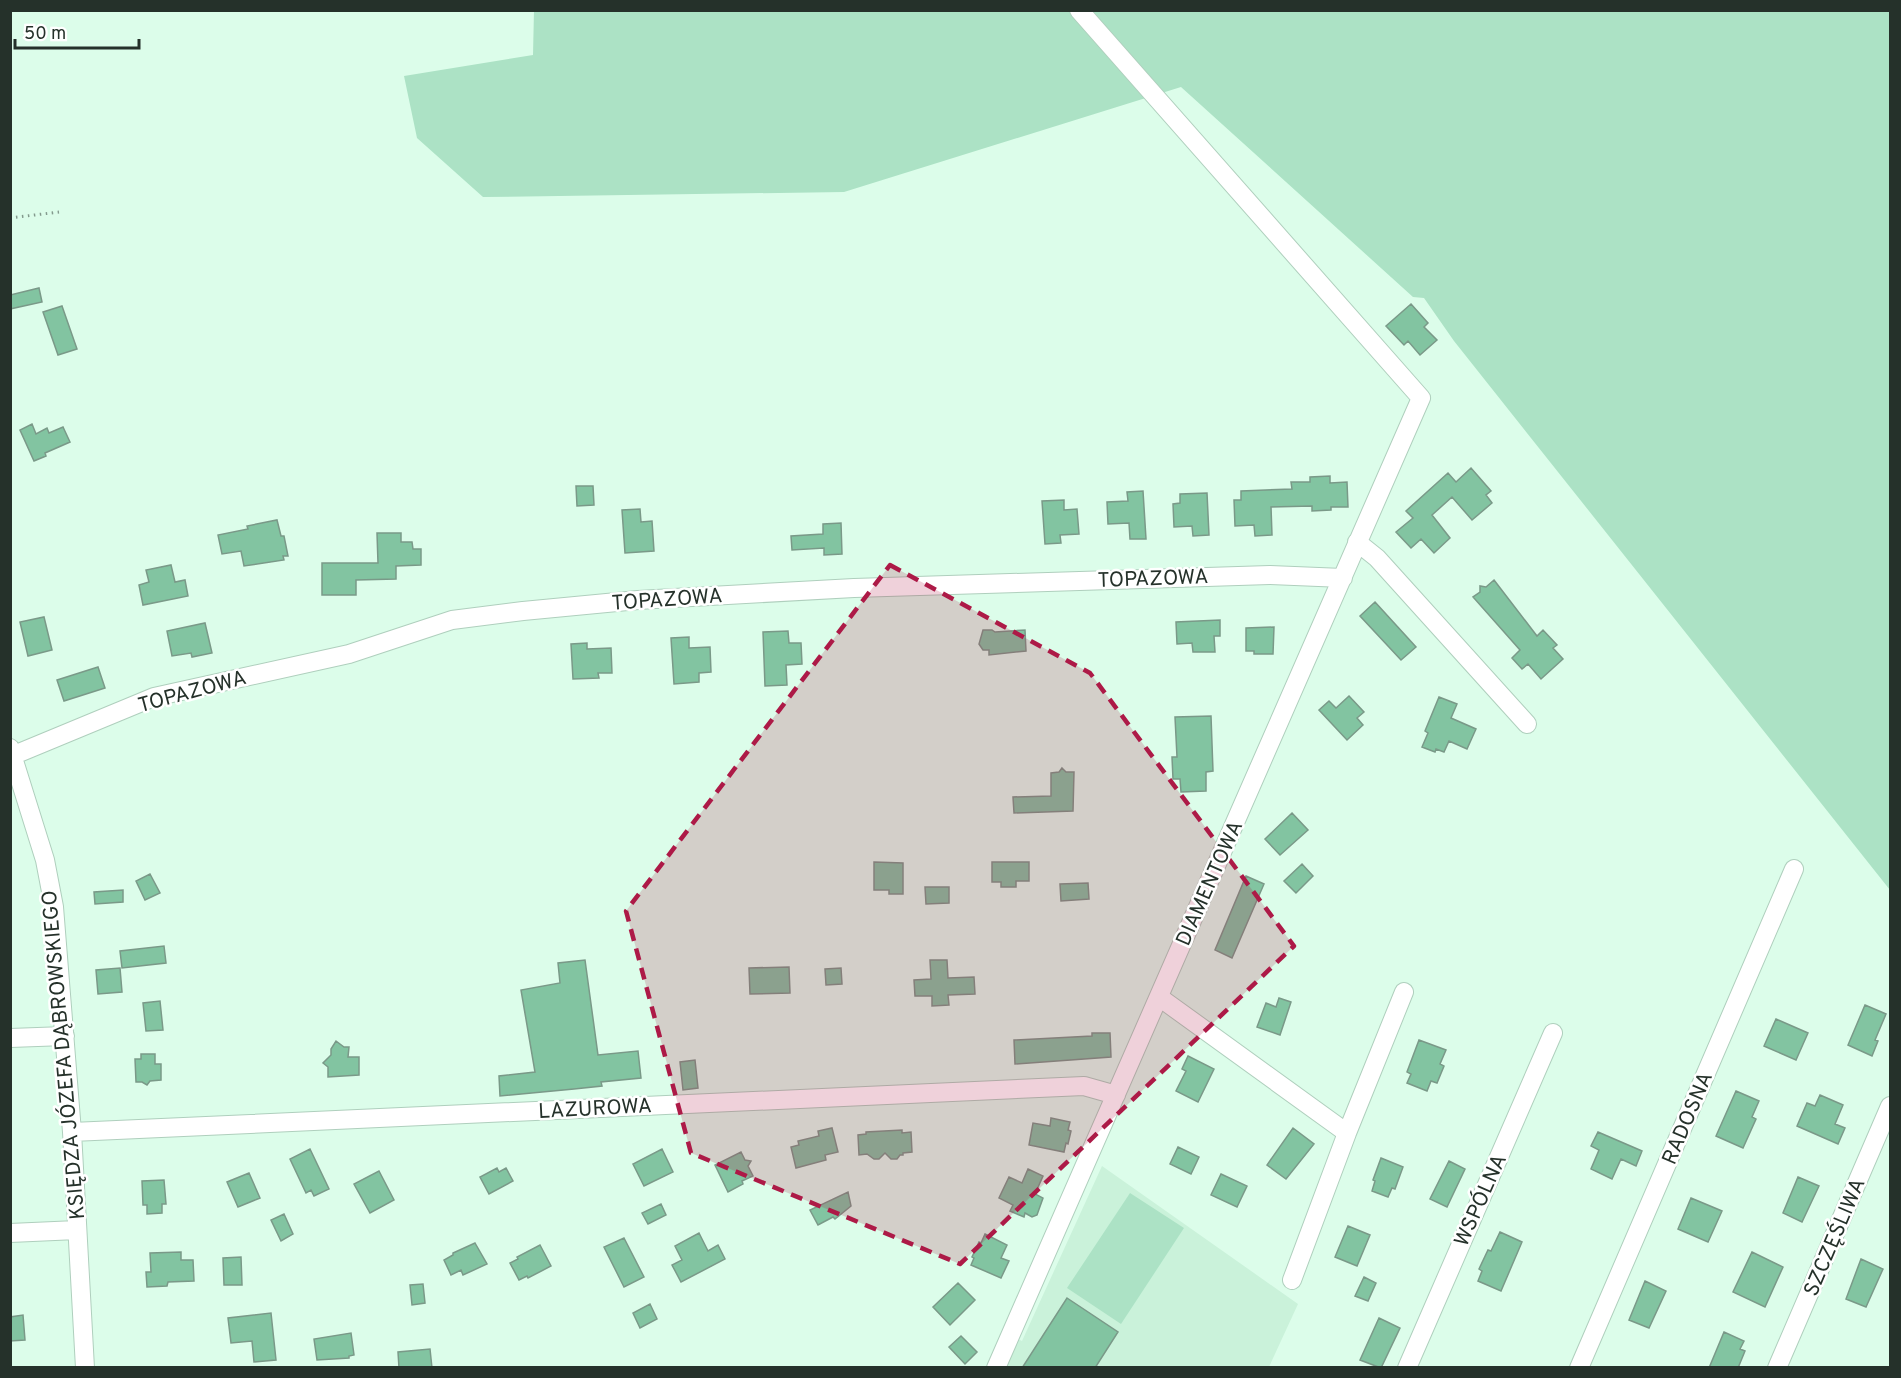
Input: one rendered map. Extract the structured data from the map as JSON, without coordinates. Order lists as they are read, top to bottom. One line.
{"streets":{"street":["TOPAZOWA","DIAMENTOWA","KSIĘDZA JÓZEFA DĄBROWSKIEGO","LAZUROWA","RADOSNA","WSPÓLNA","SZCZĘŚLIWA"]},"crossings":[["TOPAZOWA","DIAMENTOWA"],["TOPAZOWA","KSIĘDZA JÓZEFA DĄBROWSKIEGO"],["DIAMENTOWA","LAZUROWA"],["KSIĘDZA JÓZEFA DĄBROWSKIEGO","LAZUROWA"]],"scale_bar":"50 m"}
